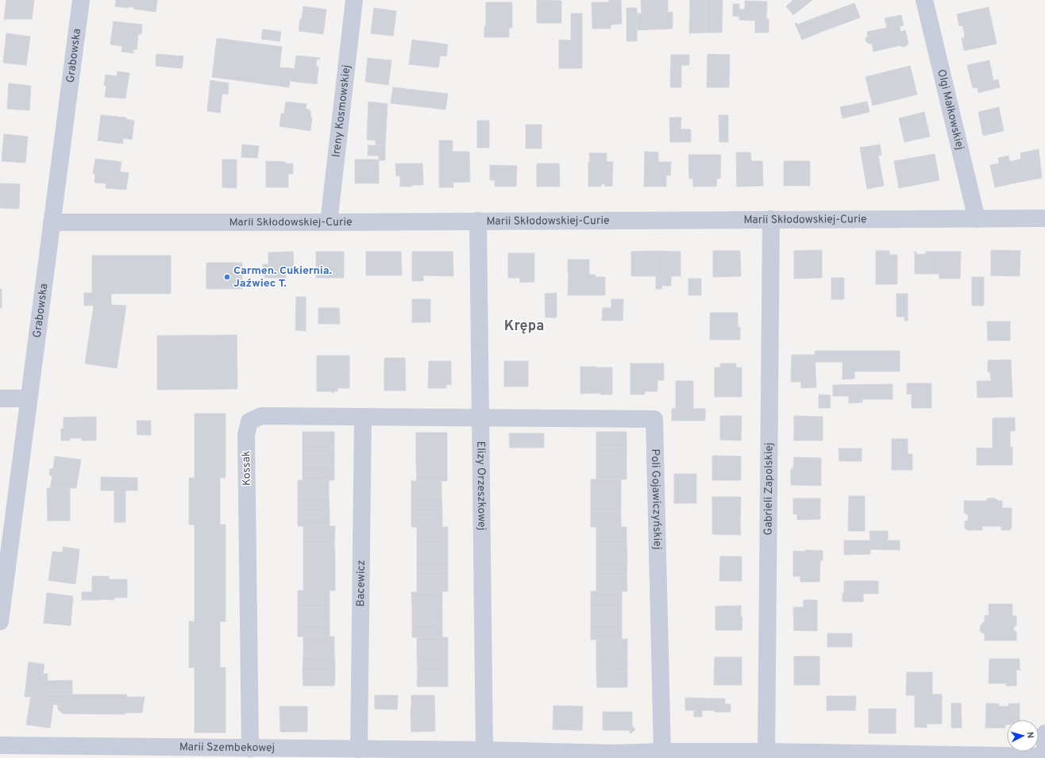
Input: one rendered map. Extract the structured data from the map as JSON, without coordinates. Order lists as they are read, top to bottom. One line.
{"streets":{"street":["Grabowska","Olgi Małkowskiej","Ireny Kosmowskiej","Marii Skłodowskiej-Curie","Kossak","Elizy Orzeszkowej","Gabrieli Zapolskiej","Poli Gojawiczyńskiej","Bacewicz","Marii Szembekowej"]},"crossings":[["Grabowska","Marii Skłodowskiej-Curie"],["Olgi Małkowskiej","Marii Skłodowskiej-Curie"],["Ireny Kosmowskiej","Marii Skłodowskiej-Curie"],["Marii Skłodowskiej-Curie","Elizy Orzeszkowej"],["Marii Skłodowskiej-Curie","Gabrieli Zapolskiej"],["Kossak","Elizy Orzeszkowej"],["Kossak","Poli Gojawiczyńskiej"],["Kossak","Bacewicz"],["Kossak","Marii Szembekowej"],["Elizy Orzeszkowej","Poli Gojawiczyńskiej"],["Elizy Orzeszkowej","Marii Szembekowej"],["Gabrieli Zapolskiej","Marii Szembekowej"],["Poli Gojawiczyńskiej","Marii Szembekowej"],["Bacewicz","Marii Szembekowej"]],"districts":["Krępa"],"places":["Carmen. Cukiernia. Jaźwiec T."],"north":"right"}
